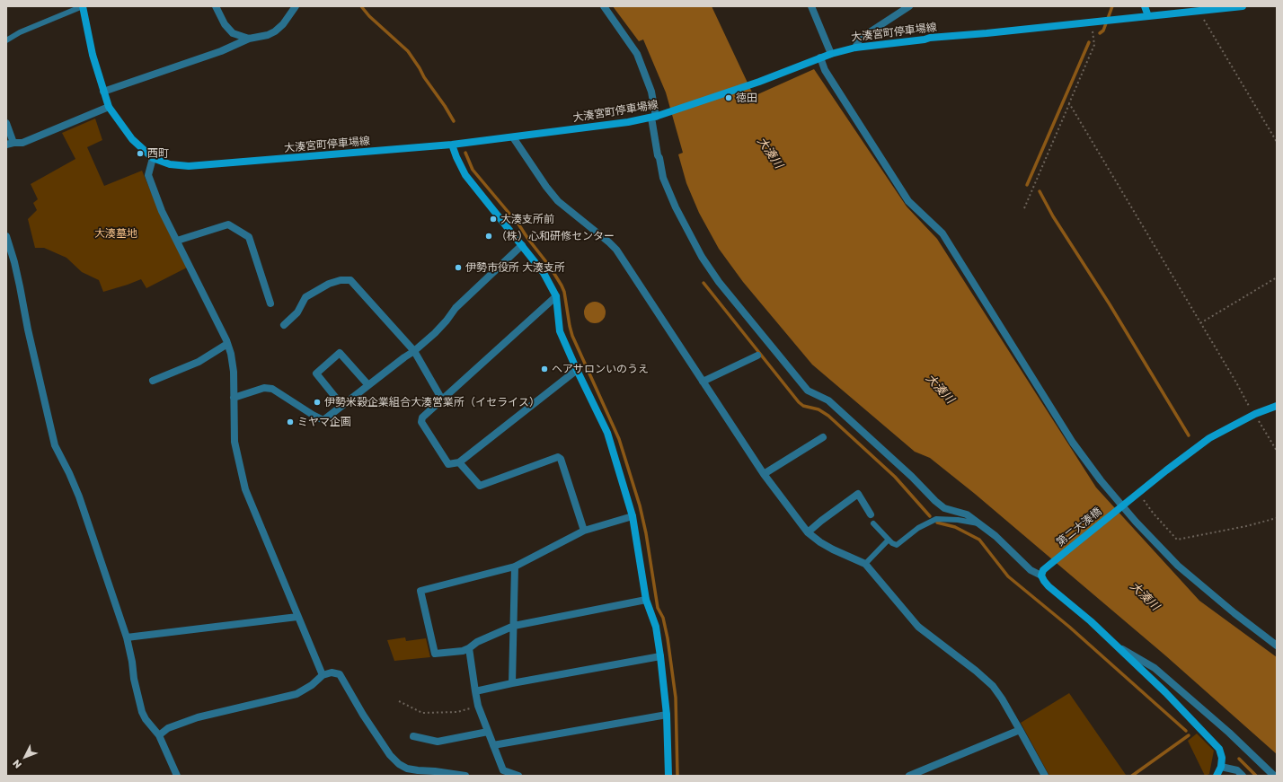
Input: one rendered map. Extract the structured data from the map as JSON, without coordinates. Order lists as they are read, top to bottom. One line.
{"streets":{"main road":["大湊宮町停車場線","第二大湊橋"]},"water":["大湊川"],"parks":["大湊墓地"],"places":["徳田","西町","大湊支所前","（株）心和研修センター","伊勢市役所 大湊支所","ヘアサロンいのうえ","伊勢米穀企業組合大湊営業所（イセライス）","ミヤマ企画"],"north":"bottom left"}
